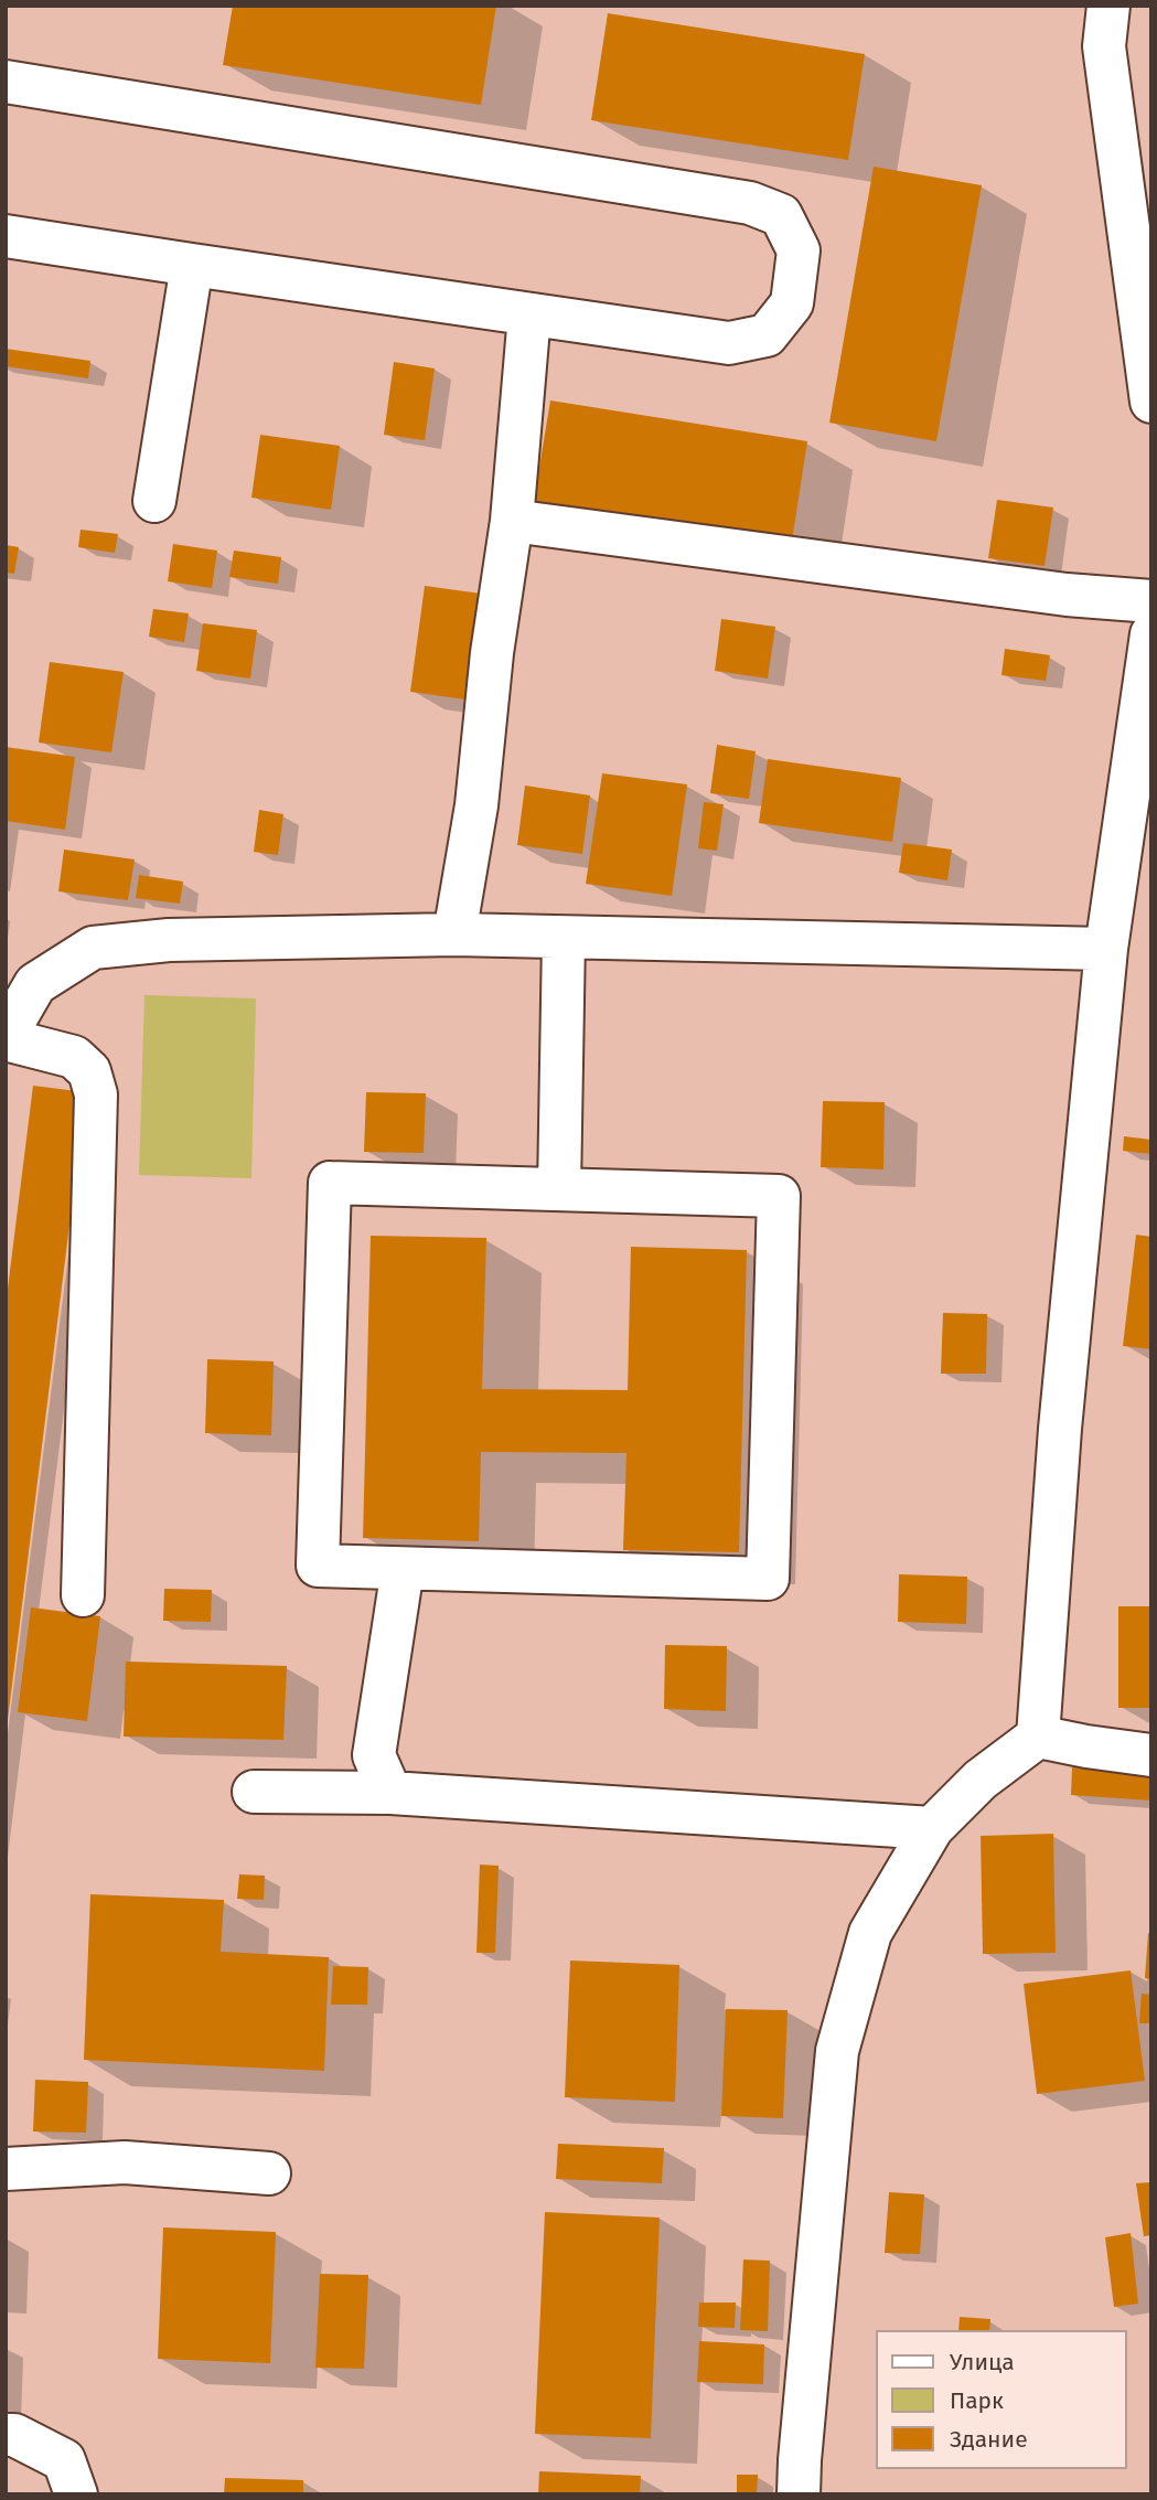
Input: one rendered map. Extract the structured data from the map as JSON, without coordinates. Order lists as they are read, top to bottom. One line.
{"legend":["Улица","Парк","Здание"]}
